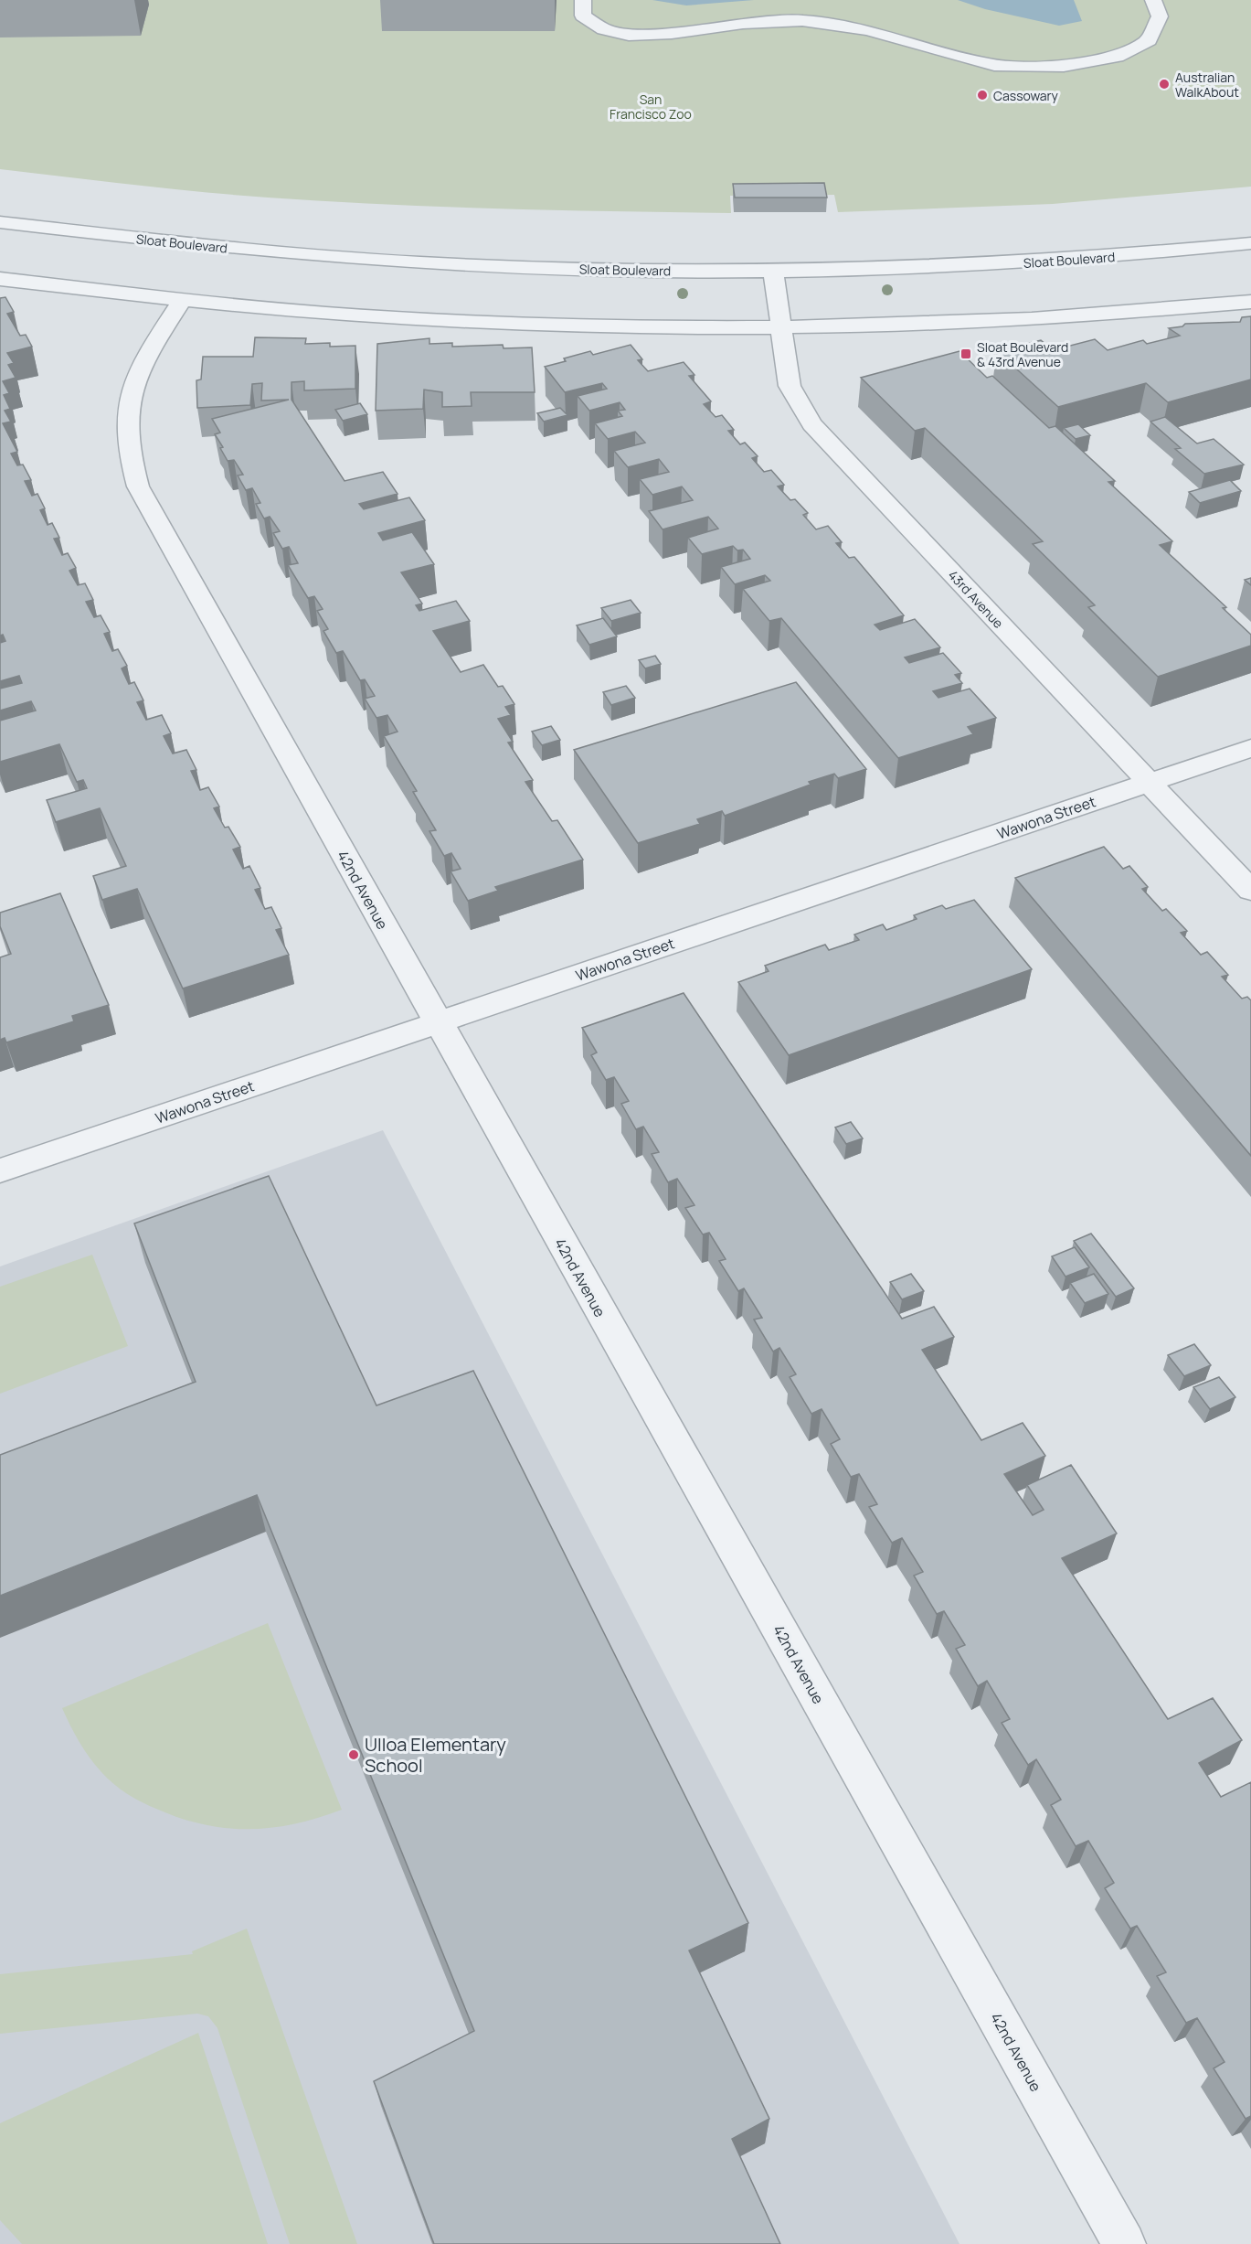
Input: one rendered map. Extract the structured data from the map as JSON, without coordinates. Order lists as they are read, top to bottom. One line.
{"streets":{"street":["Sloat Boulevard","43rd Avenue","Wawona Street","42nd Avenue"]},"crossings":[["Sloat Boulevard","43rd Avenue"],["43rd Avenue","Wawona Street"],["Wawona Street","42nd Avenue"]],"parks":["San Francisco Zoo"],"places":{"other":["Australian WalkAbout","Cassowary","Ulloa Elementary School"],"transit":["Sloat Boulevard & 43rd Avenue"]}}
